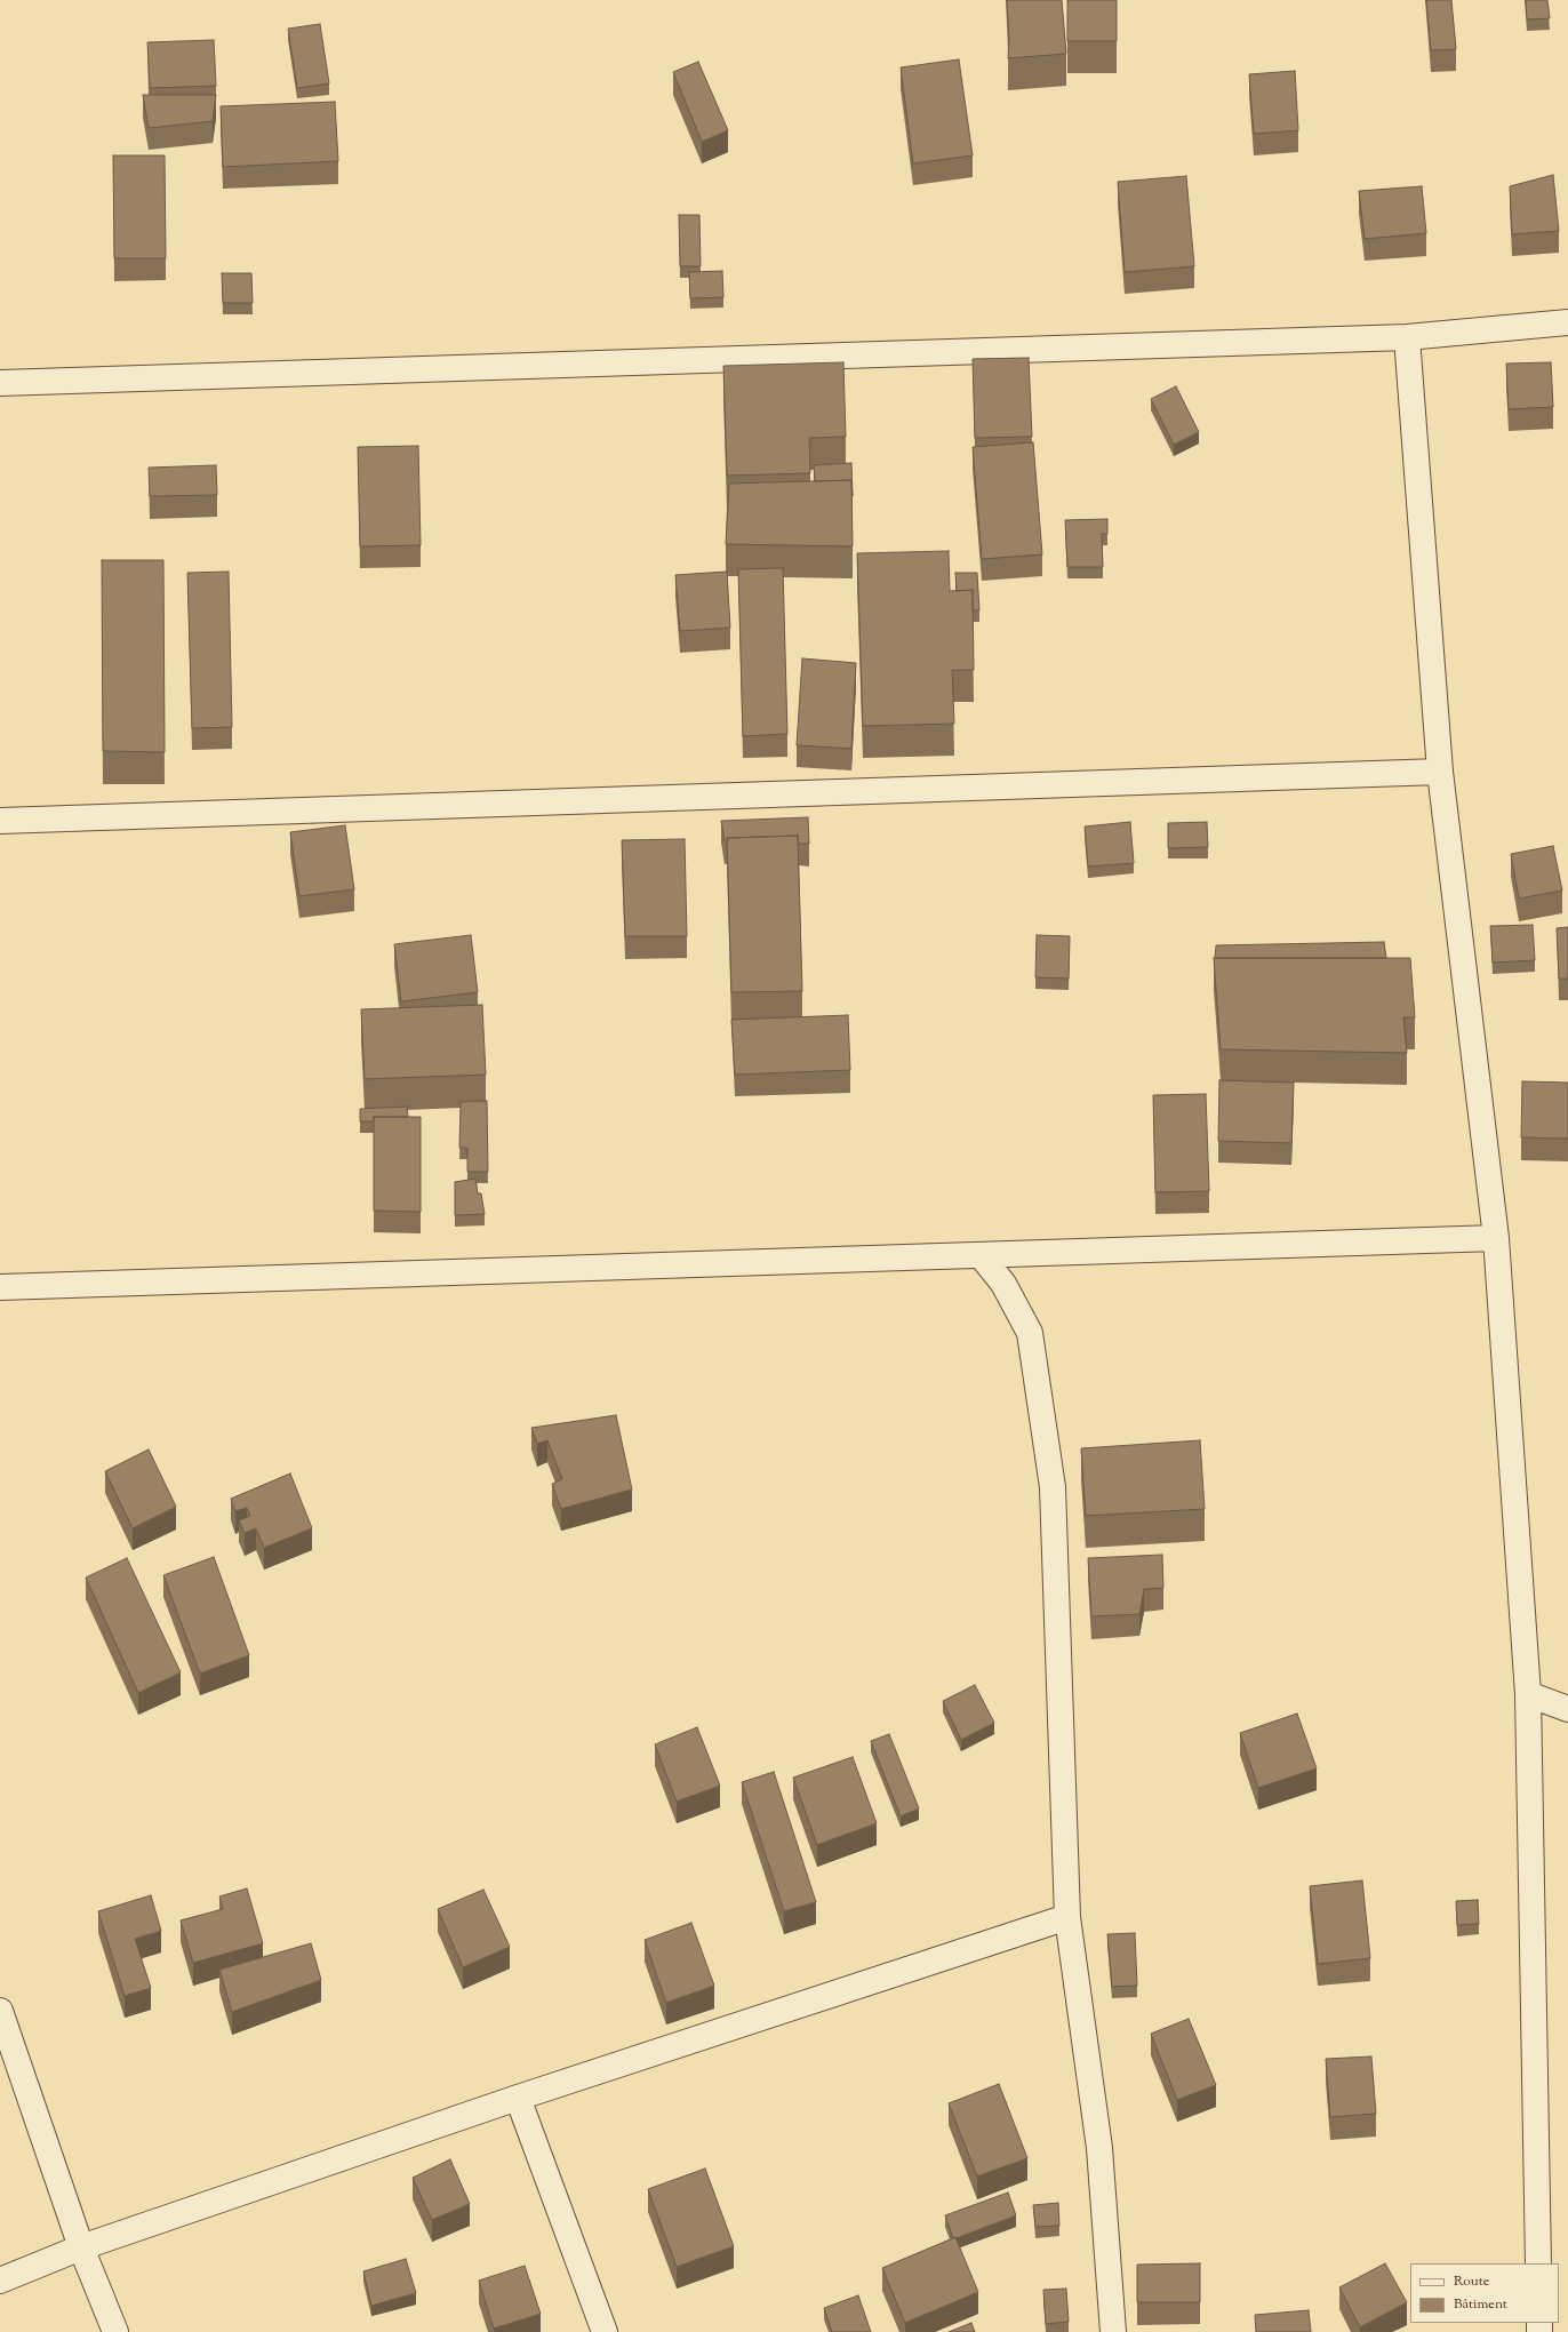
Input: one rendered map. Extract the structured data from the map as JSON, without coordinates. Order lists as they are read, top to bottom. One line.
{"legend":["Route","Bâtiment"]}
